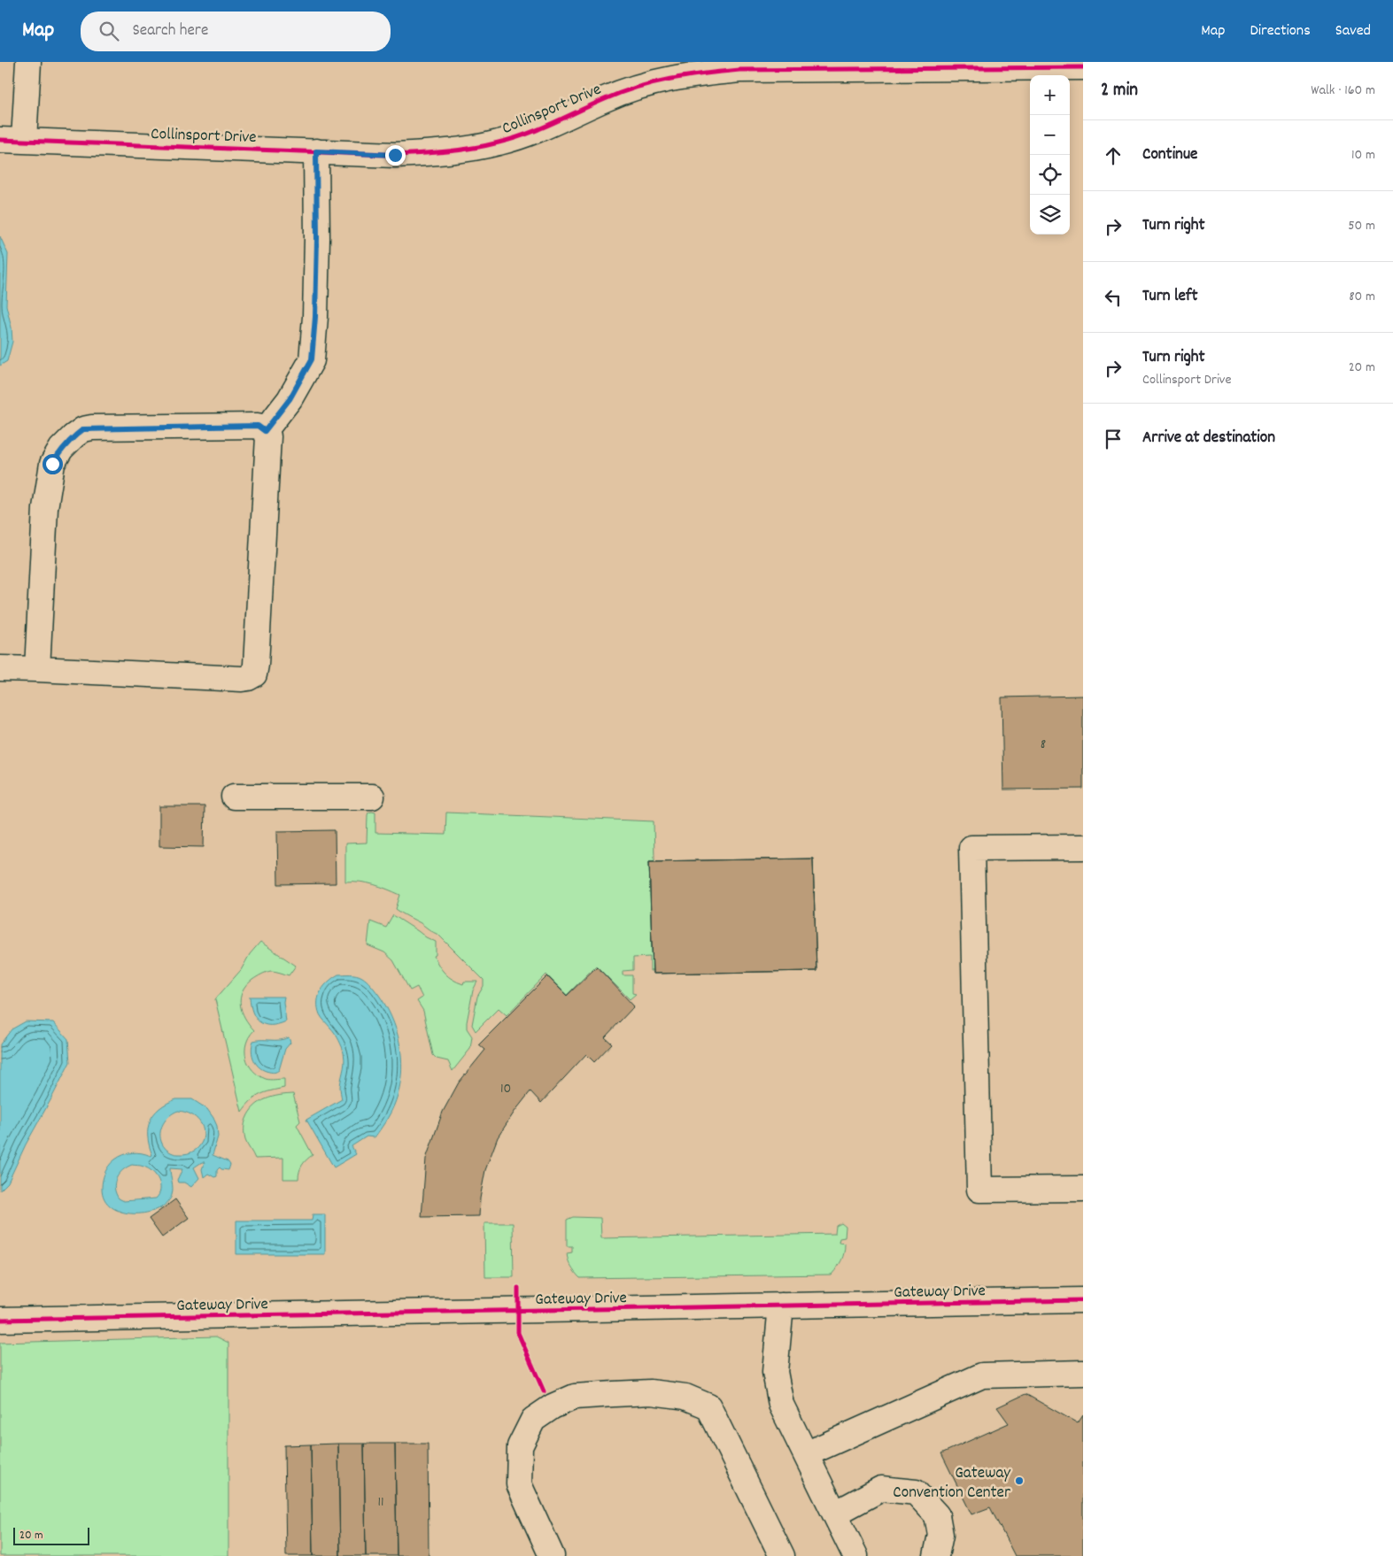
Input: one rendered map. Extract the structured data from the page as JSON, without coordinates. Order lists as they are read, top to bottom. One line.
{"streets":{"street":["Collinsport Drive","Gateway Drive"]},"places":["Gateway Convention Center"],"house_numbers":["8","10","11"],"scale_bar":"20 m","page":{"header":"Map","search":"Search here","nav":["Map","Directions","Saved"],"heading":["2 min","Walk · 160 m"],"map_buttons":["+","−"],"list":[["Continue","10 m"],["Turn right","50 m"],["Turn left","80 m"],["Turn right","Collinsport Drive","20 m"],"Arrive at destination"],"scale":"20 m"}}
